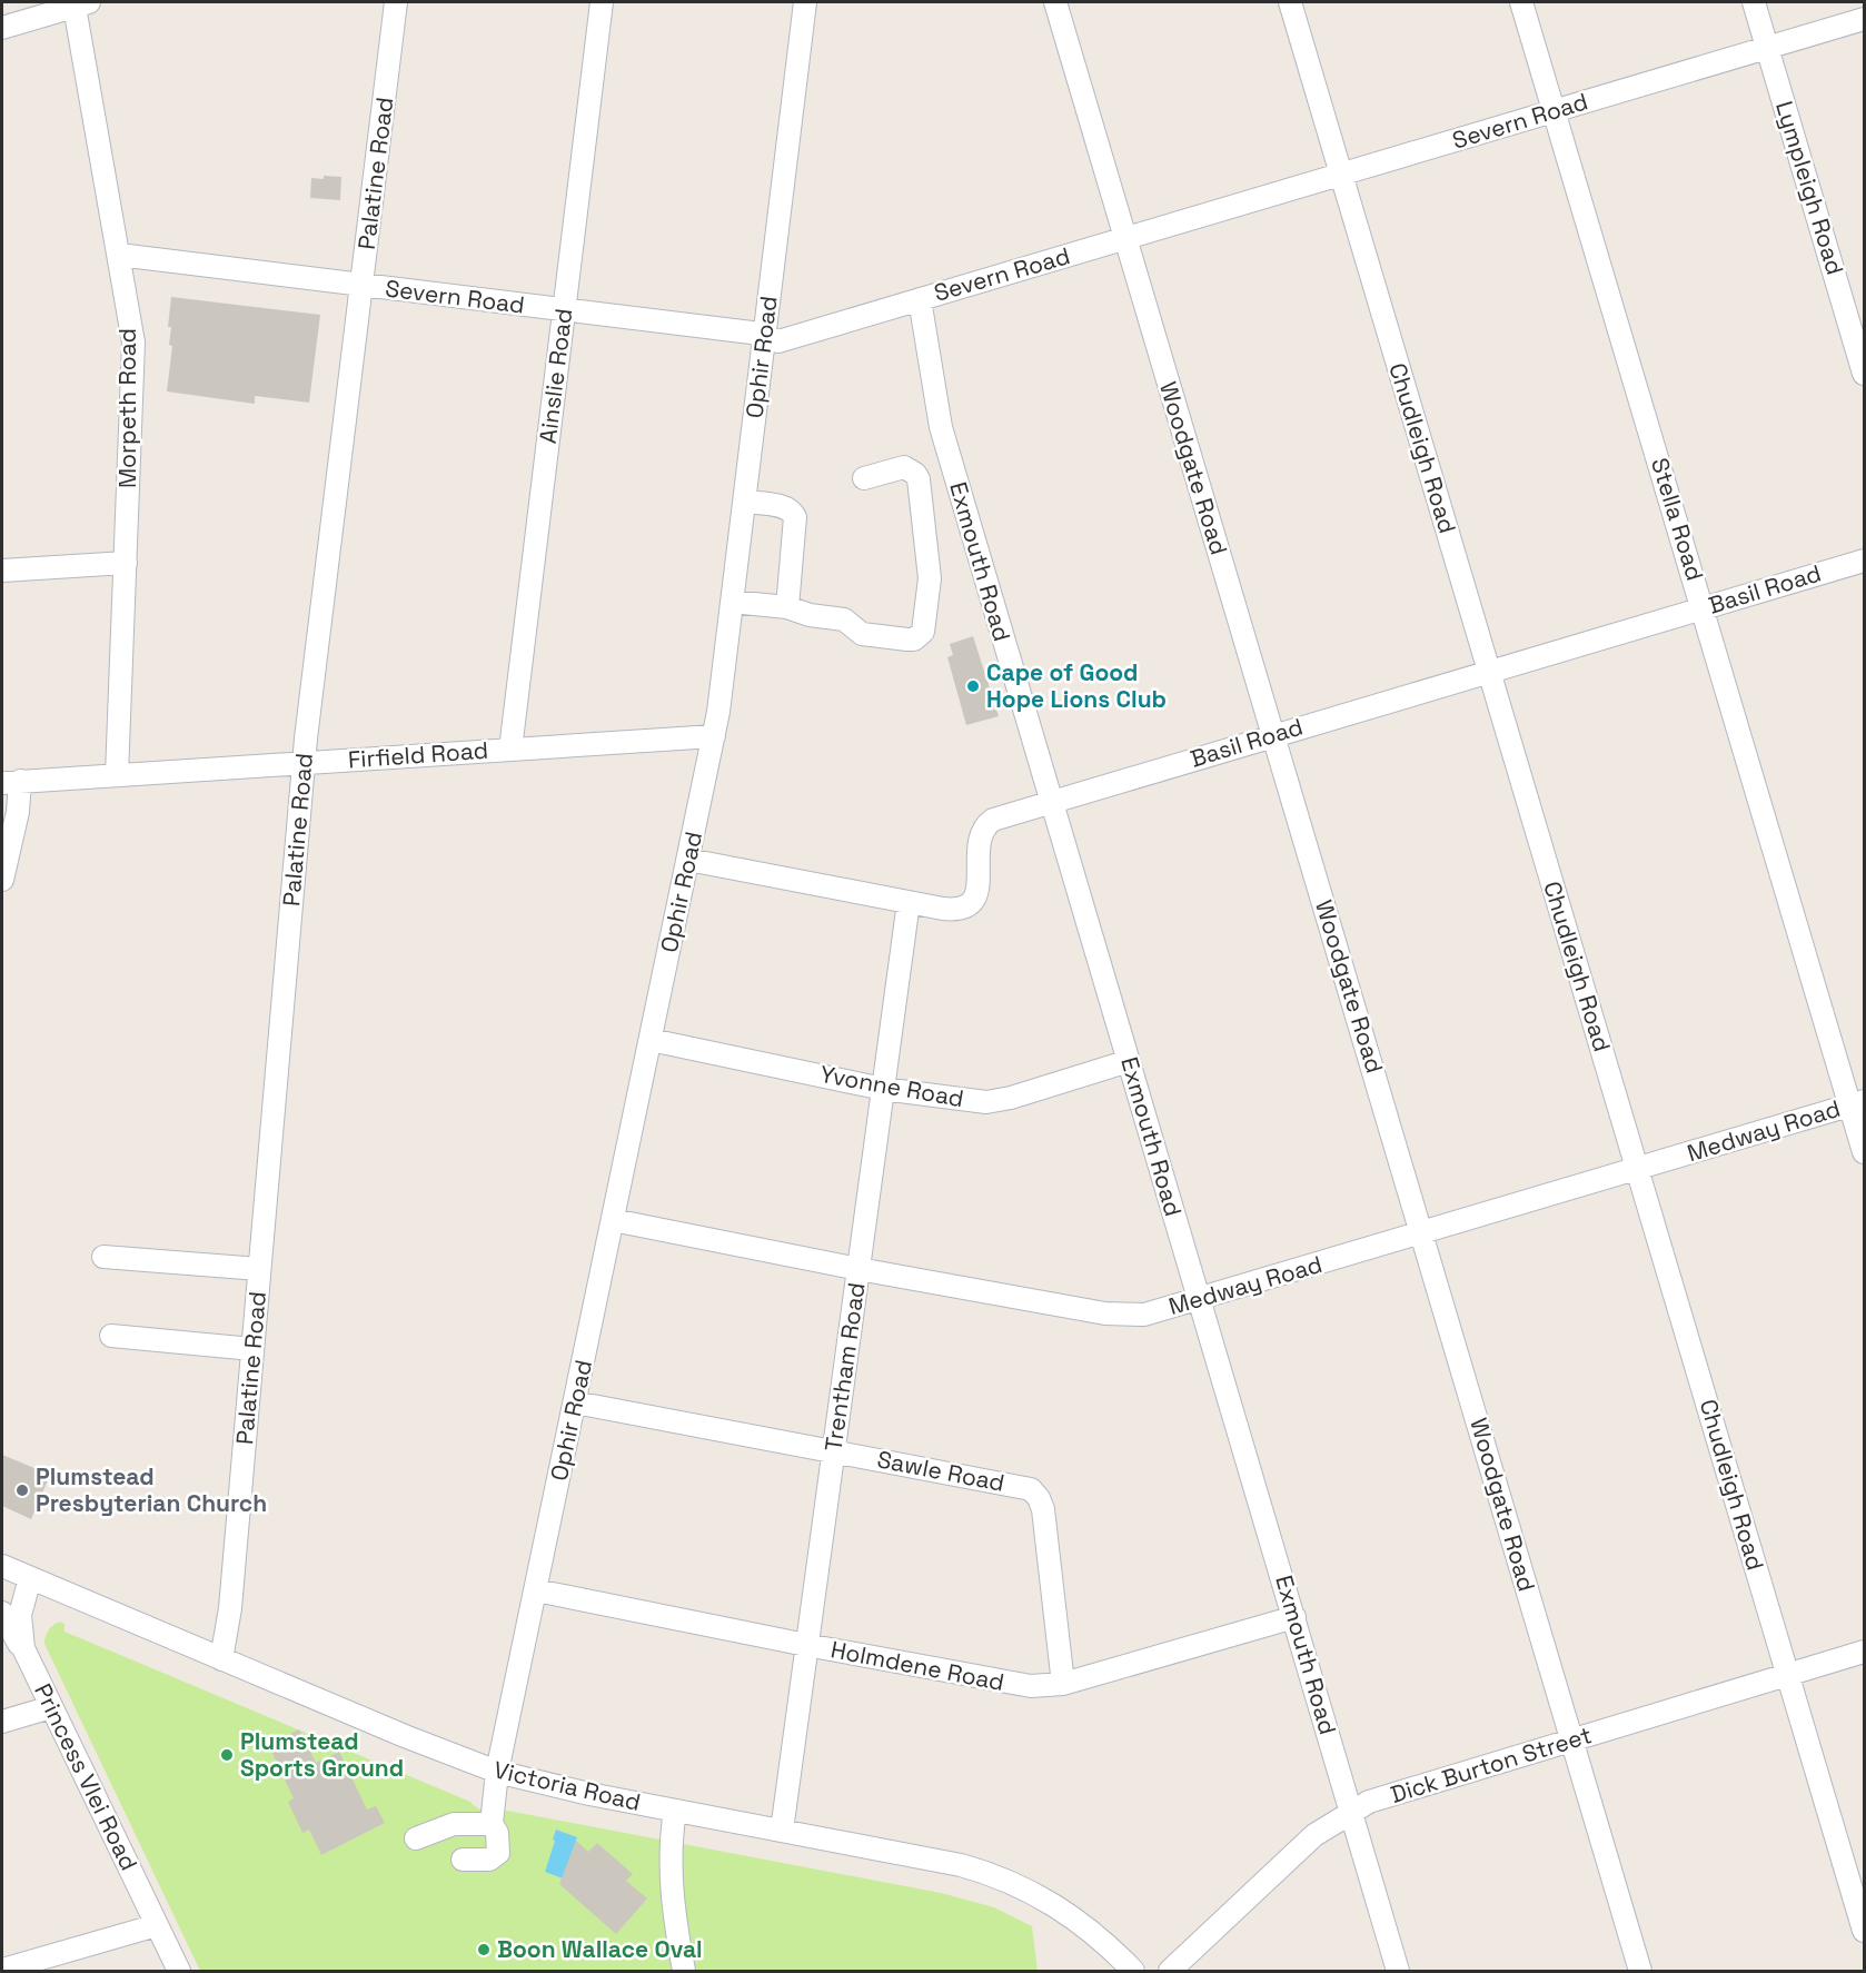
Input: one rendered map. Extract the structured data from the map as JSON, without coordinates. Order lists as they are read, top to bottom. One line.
{"streets":{"street":["Severn Road","Palatine Road","Lympleigh Road","Ophir Road","Ainslie Road","Morpeth Road","Chudleigh Road","Woodgate Road","Stella Road","Exmouth Road","Basil Road","Firfield Road","Yvonne Road","Medway Road","Trentham Road","Sawle Road","Holmdene Road","Dick Burton Street","Princess Vlei Road","Victoria Road"]},"crossings":[["Severn Road","Palatine Road"],["Severn Road","Lympleigh Road"],["Severn Road","Ophir Road"],["Severn Road","Ainslie Road"],["Severn Road","Morpeth Road"],["Severn Road","Chudleigh Road"],["Severn Road","Woodgate Road"],["Severn Road","Stella Road"],["Severn Road","Exmouth Road"],["Palatine Road","Firfield Road"],["Palatine Road","Victoria Road"],["Ophir Road","Basil Road"],["Ophir Road","Firfield Road"],["Ophir Road","Yvonne Road"],["Ophir Road","Medway Road"],["Ophir Road","Sawle Road"],["Ophir Road","Holmdene Road"],["Ophir Road","Victoria Road"],["Ainslie Road","Firfield Road"],["Morpeth Road","Firfield Road"],["Chudleigh Road","Basil Road"],["Chudleigh Road","Medway Road"],["Chudleigh Road","Dick Burton Street"],["Woodgate Road","Basil Road"],["Woodgate Road","Medway Road"],["Woodgate Road","Dick Burton Street"],["Stella Road","Basil Road"],["Stella Road","Medway Road"],["Exmouth Road","Basil Road"],["Exmouth Road","Yvonne Road"],["Exmouth Road","Medway Road"],["Exmouth Road","Holmdene Road"],["Exmouth Road","Dick Burton Street"],["Basil Road","Trentham Road"],["Yvonne Road","Trentham Road"],["Medway Road","Trentham Road"],["Trentham Road","Sawle Road"],["Trentham Road","Holmdene Road"],["Trentham Road","Victoria Road"],["Sawle Road","Holmdene Road"],["Princess Vlei Road","Victoria Road"]],"places":["Cape of Good Hope Lions Club","Plumstead Presbyterian Church","Plumstead Sports Ground","Boon Wallace Oval"]}
